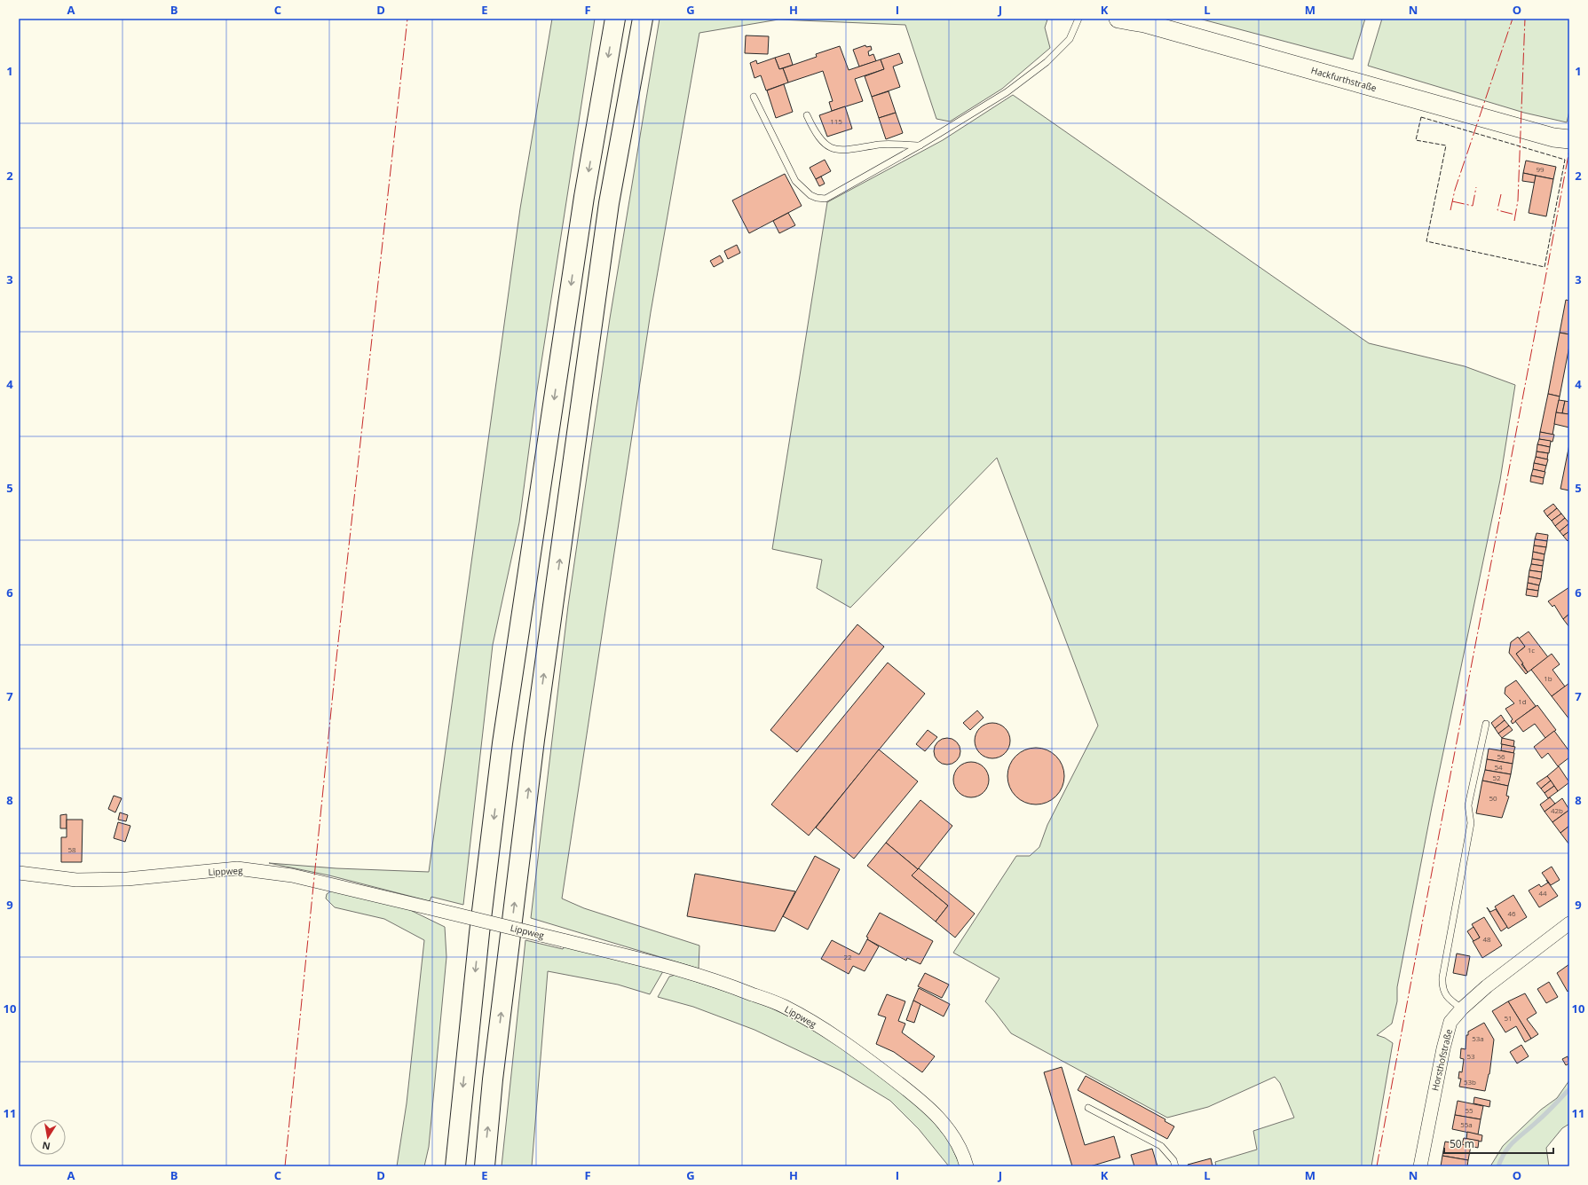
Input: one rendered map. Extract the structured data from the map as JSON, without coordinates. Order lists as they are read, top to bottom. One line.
{"streets":{"street":["Hackfurthstraße","Lippweg","Horsthofstraße"]},"house_numbers":["115","99","1c","1b","1d","56","54","52","50","42b","58","44","46","48","22","51","53a","53","53b","55","55a"],"scale_bar":"50 m","north":"bottom","grid":{"columns":["A","B","C","D","E","F","G","H","I","J","K","L","M","N","O"],"rows":["1","2","3","4","5","6","7","8","9","10","11"]}}
